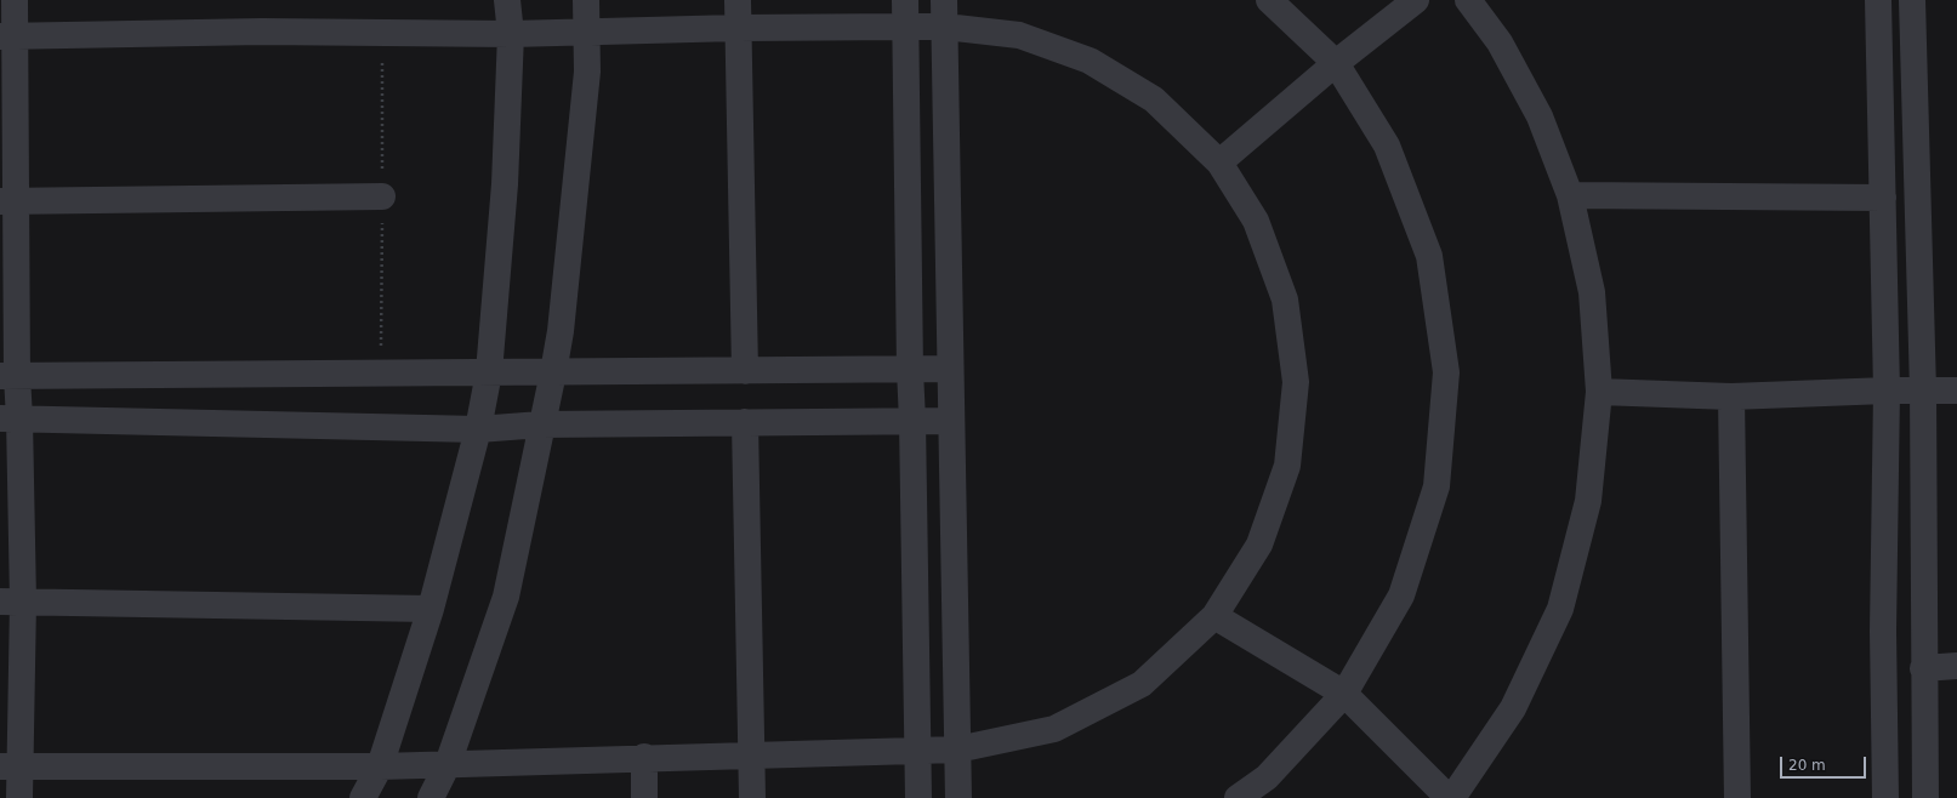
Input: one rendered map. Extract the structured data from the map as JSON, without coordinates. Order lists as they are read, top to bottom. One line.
{"scale_bar":"20 m"}
